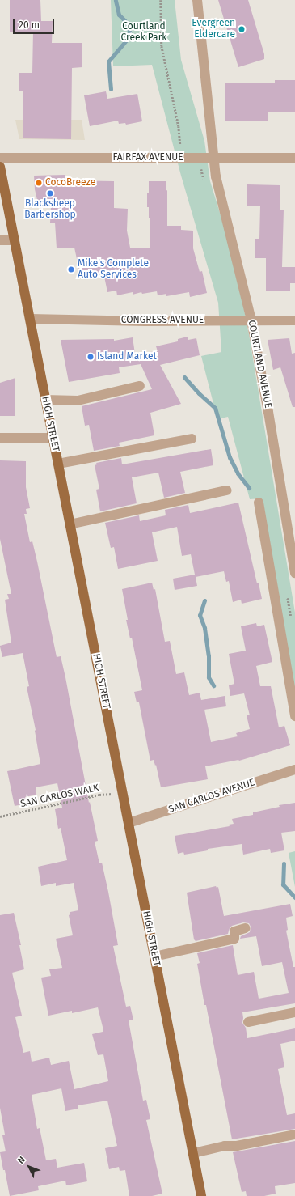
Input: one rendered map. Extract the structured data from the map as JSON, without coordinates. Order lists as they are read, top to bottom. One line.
{"streets":{"main road":["HIGH STREET"],"street":["FAIRFAX AVENUE","CONGRESS AVENUE","COURTLAND AVENUE","SAN CARLOS AVENUE"],"path":["SAN CARLOS WALK"]},"crossings":[["FAIRFAX AVENUE","COURTLAND AVENUE"],["CONGRESS AVENUE","COURTLAND AVENUE"],["CONGRESS AVENUE","HIGH STREET"],["HIGH STREET","SAN CARLOS WALK"],["HIGH STREET","SAN CARLOS AVENUE"]],"parks":["Courtland Creek Park"],"places":["Evergreen Eldercare","CocoBreeze","Blacksheep Barbershop","Mike's Complete Auto Services","Island Market"],"scale_bar":"20 m","north":"top left"}
